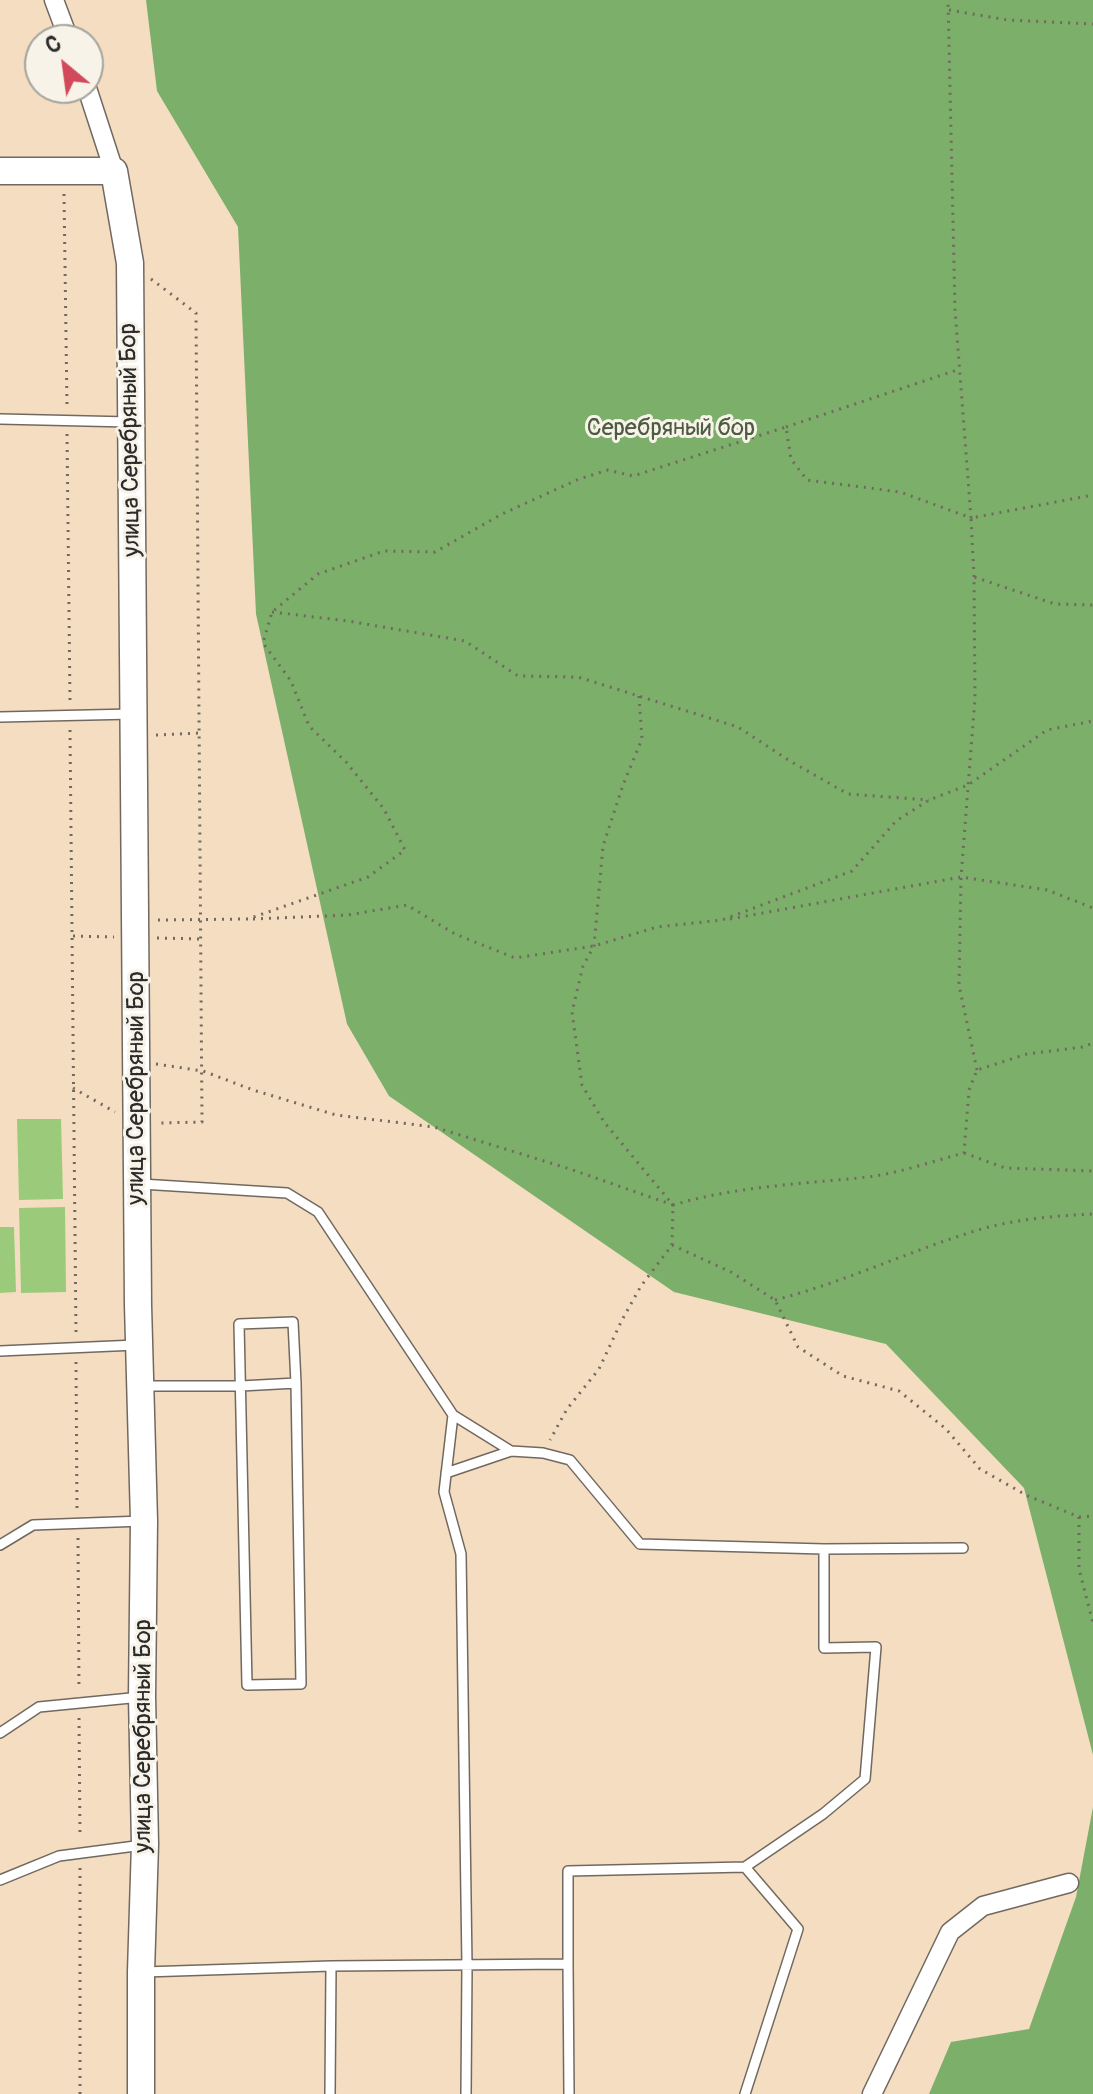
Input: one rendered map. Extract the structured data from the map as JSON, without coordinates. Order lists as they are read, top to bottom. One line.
{"streets":{"street":["улица Серебряный Бор"]},"parks":["Серебряный бор"],"north":"top left"}
